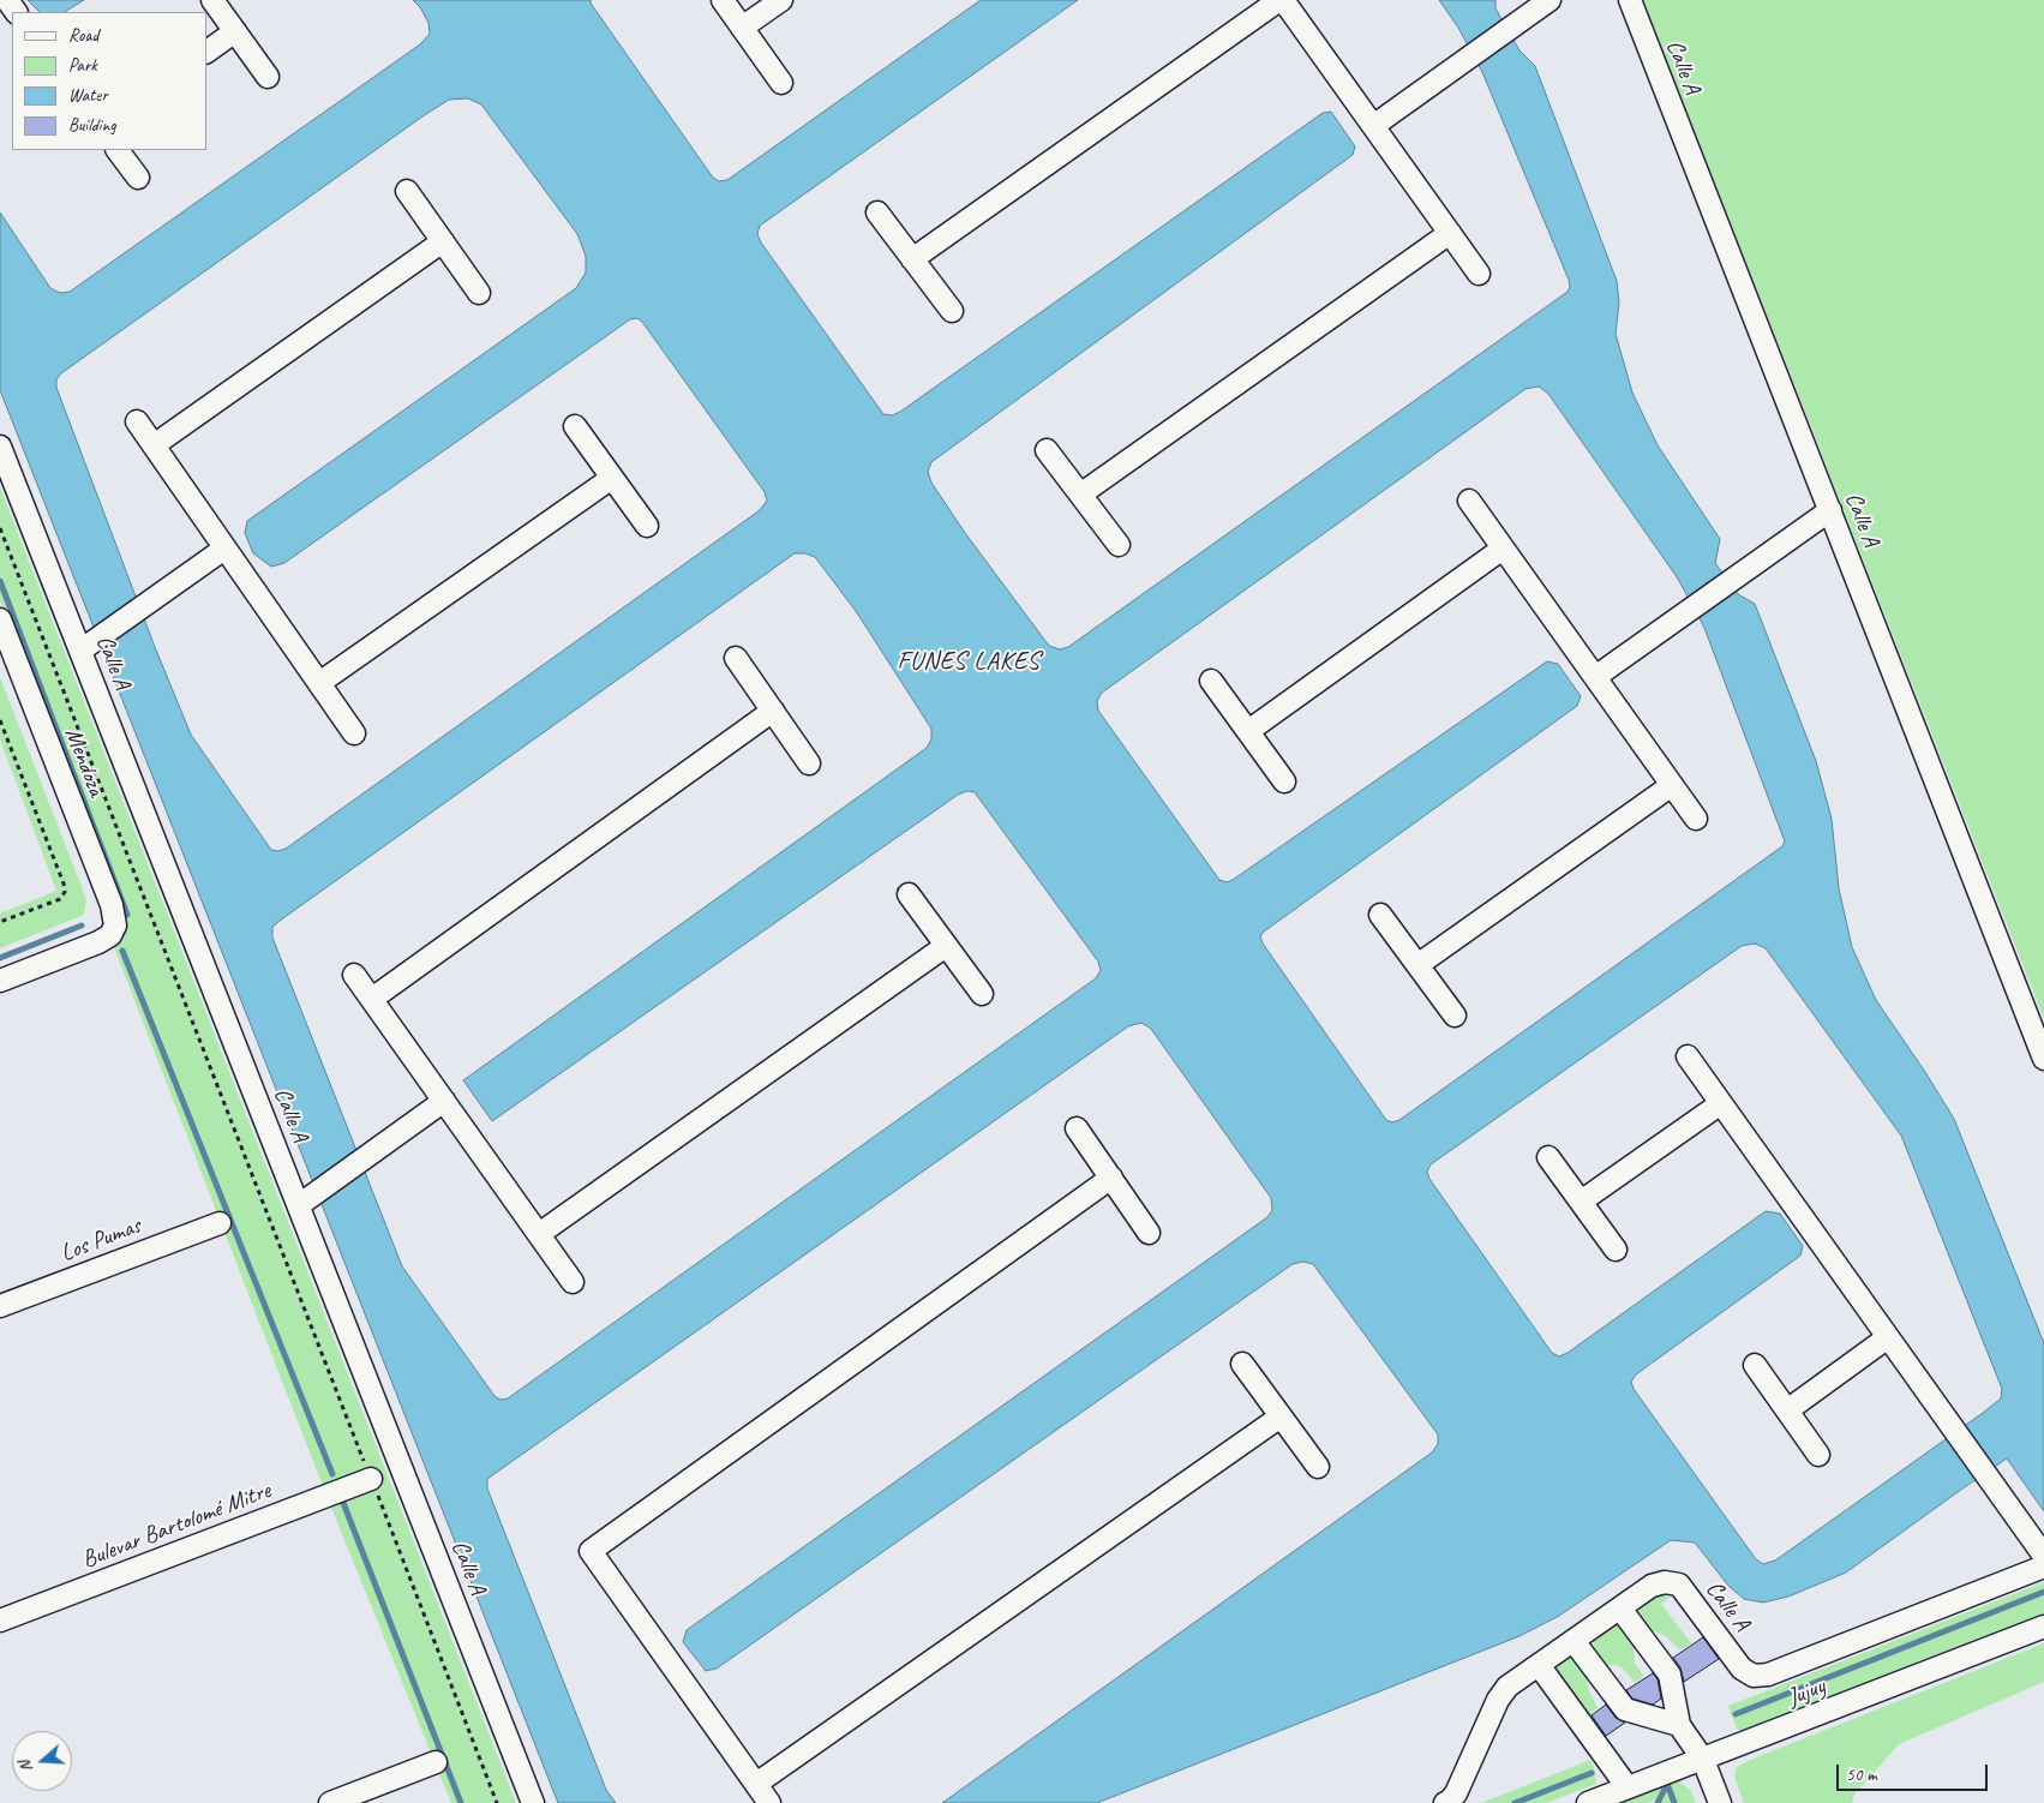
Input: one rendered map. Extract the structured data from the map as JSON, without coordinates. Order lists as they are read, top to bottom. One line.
{"streets":{"street":["Calle A","Mendoza","Los Pumas","Bulevar Bartolomé Mitre","Jujuy"]},"districts":["FUNES LAKES"],"legend":["Road","Park","Water","Building"],"scale_bar":"50 m","north":"left"}
